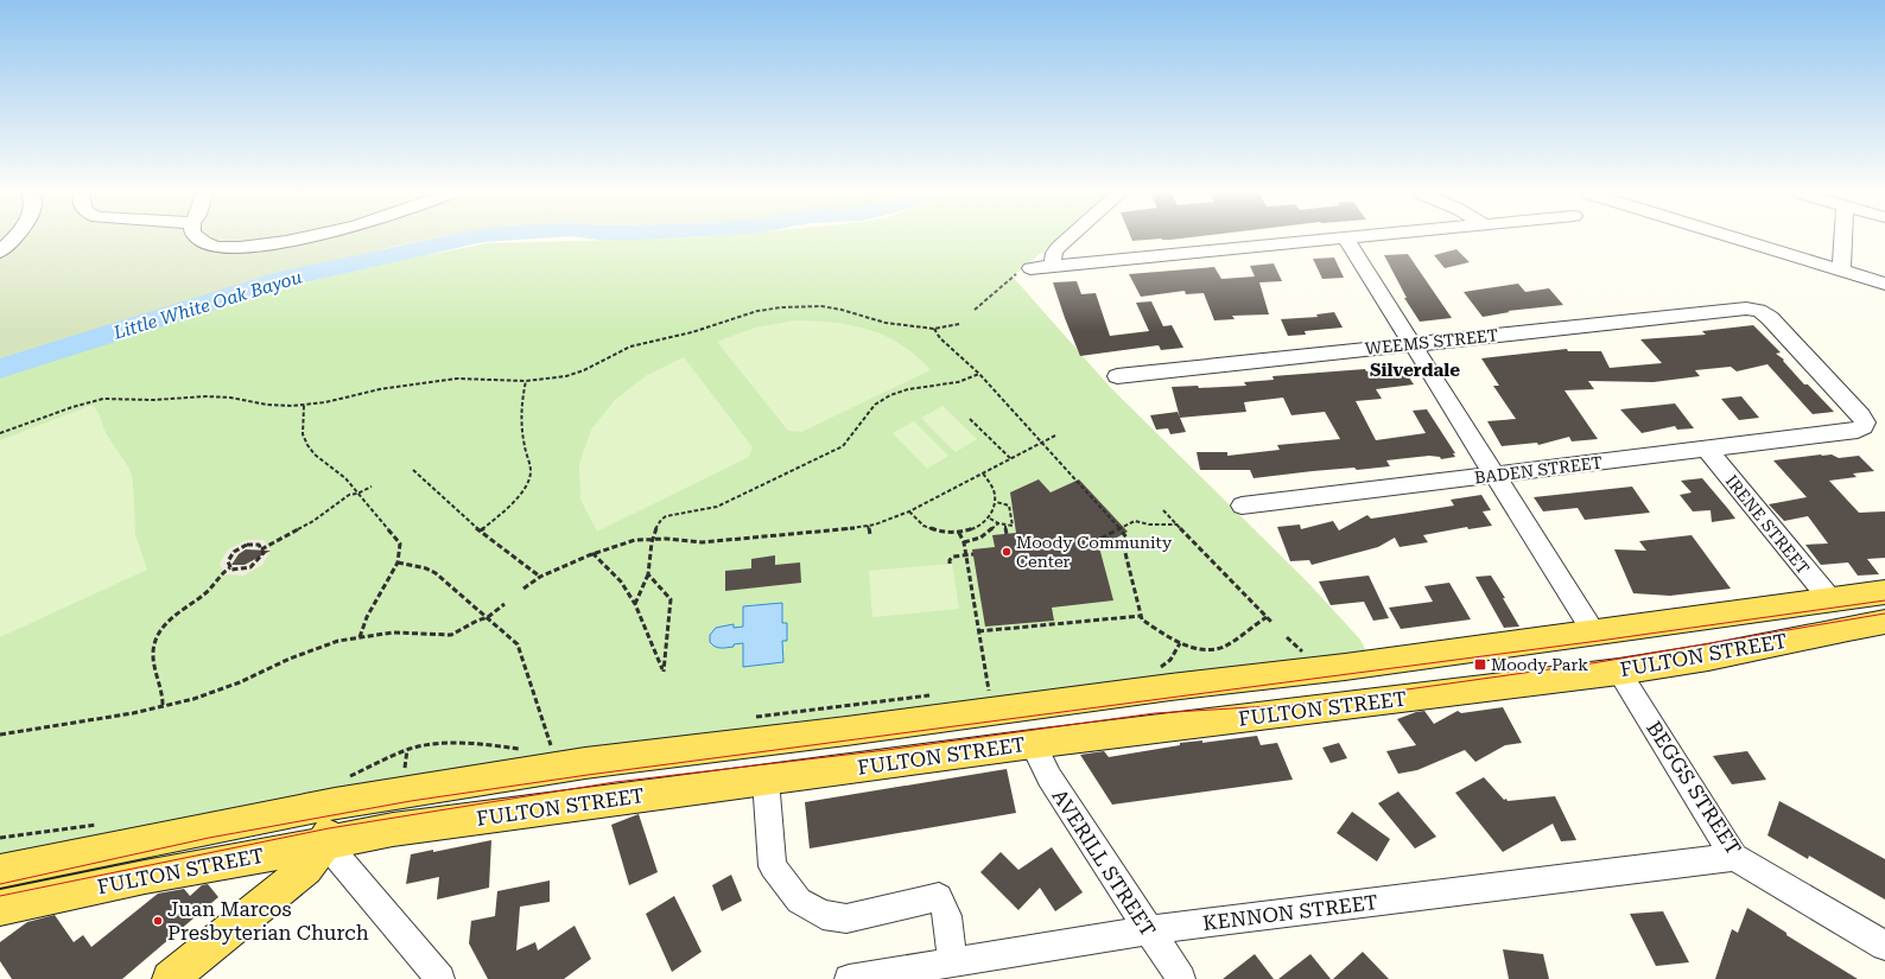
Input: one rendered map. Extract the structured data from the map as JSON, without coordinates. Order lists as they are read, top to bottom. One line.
{"streets":{"main road":["FULTON STREET"],"street":["WEEMS STREET","BADEN STREET","IRENE STREET","BEGGS STREET","AVERILL STREET","KENNON STREET"]},"crossings":[["WEEMS STREET","BADEN STREET"],["BADEN STREET","IRENE STREET"],["IRENE STREET","FULTON STREET"],["FULTON STREET","BEGGS STREET"],["FULTON STREET","AVERILL STREET"],["BEGGS STREET","KENNON STREET"],["AVERILL STREET","KENNON STREET"]],"districts":["Silverdale"],"water":["Little White Oak Bayou"],"places":{"other":["Moody Community Center","Juan Marcos Presbyterian Church"],"transit":["Moody Park"]}}
